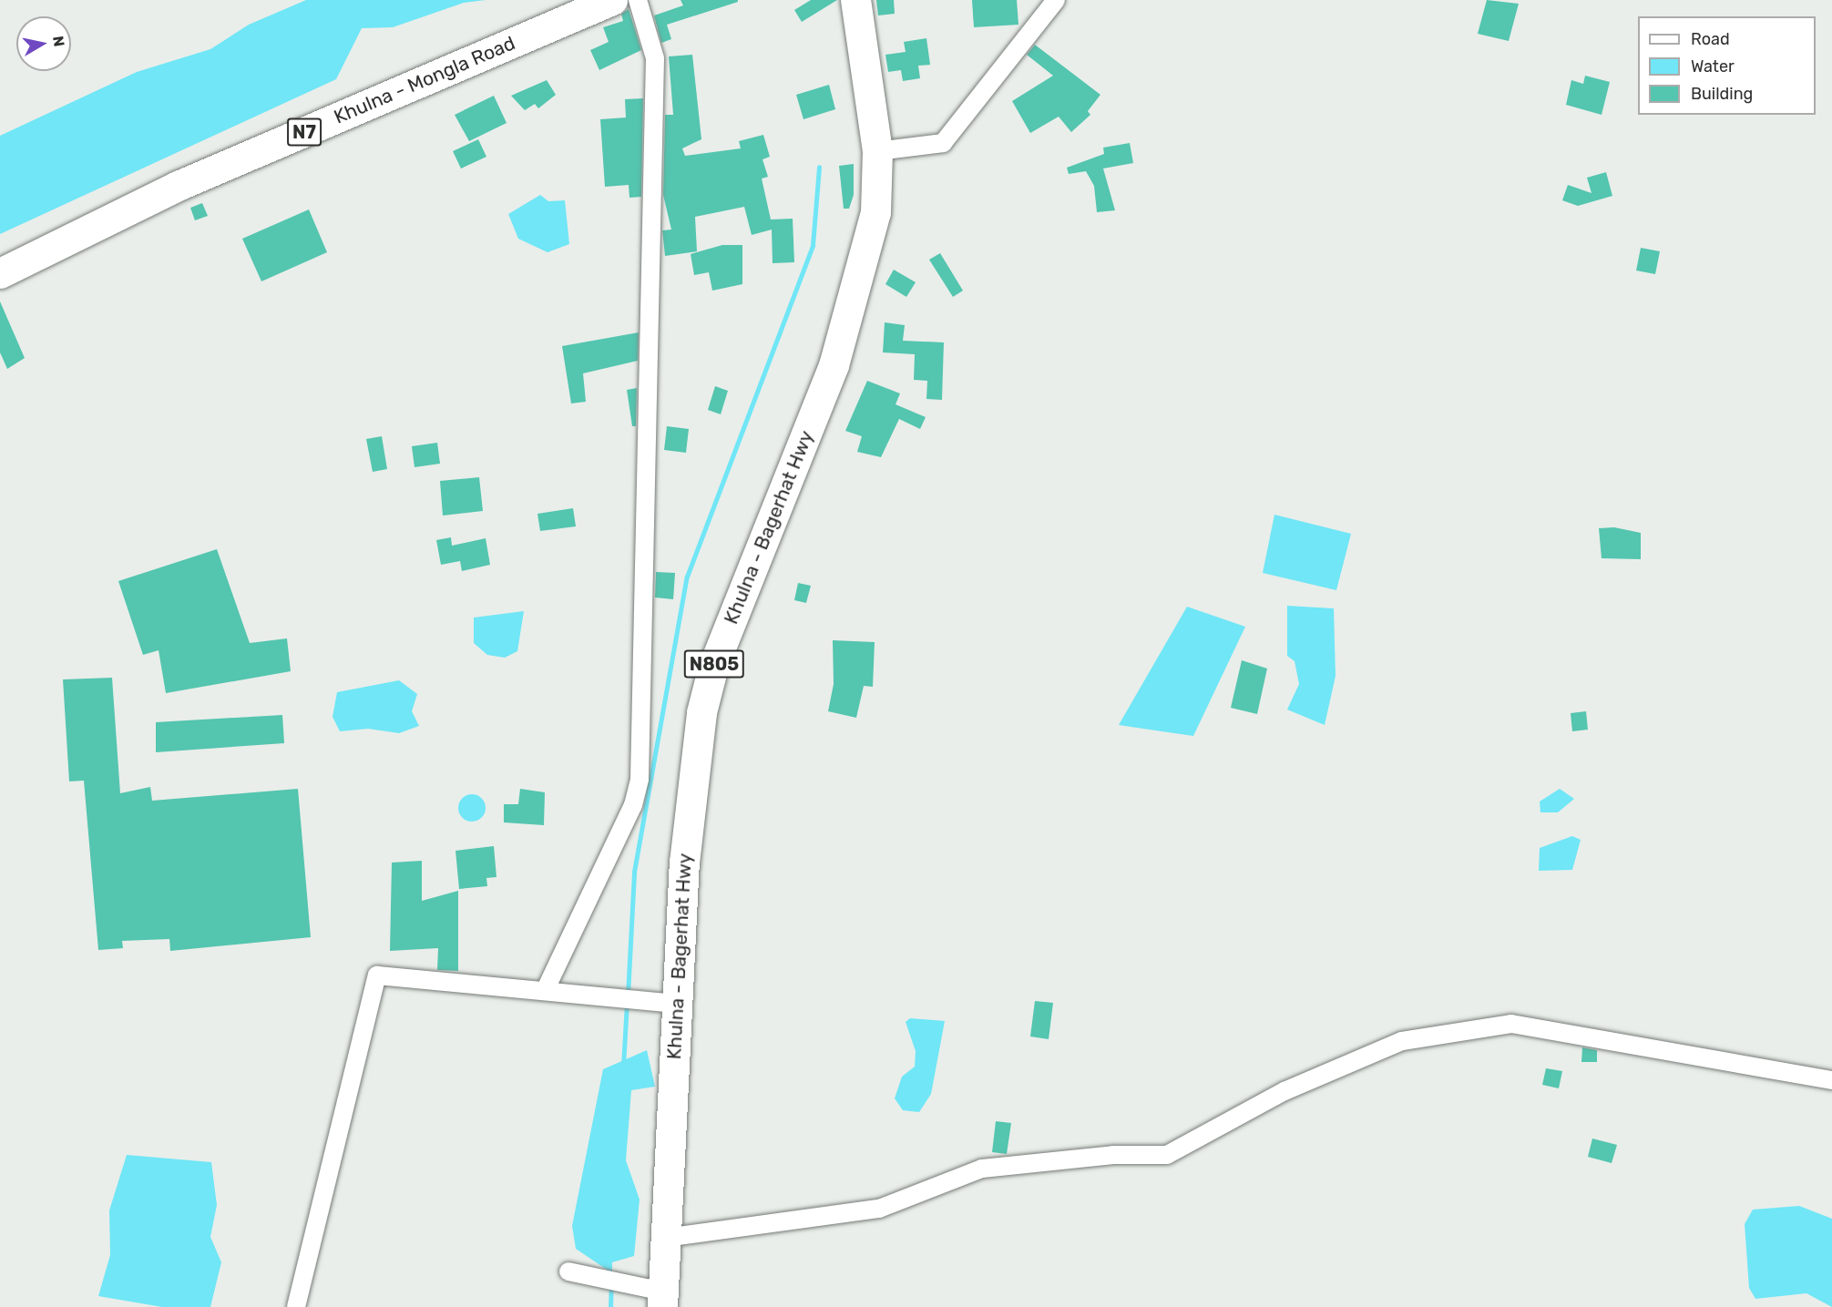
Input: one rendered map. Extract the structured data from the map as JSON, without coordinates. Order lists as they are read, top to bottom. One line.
{"streets":{"highway":["Khulna - Mongla Road","N7","Khulna - Bagerhat Hwy","N805"]},"legend":["Road","Water","Building"],"north":"right"}
